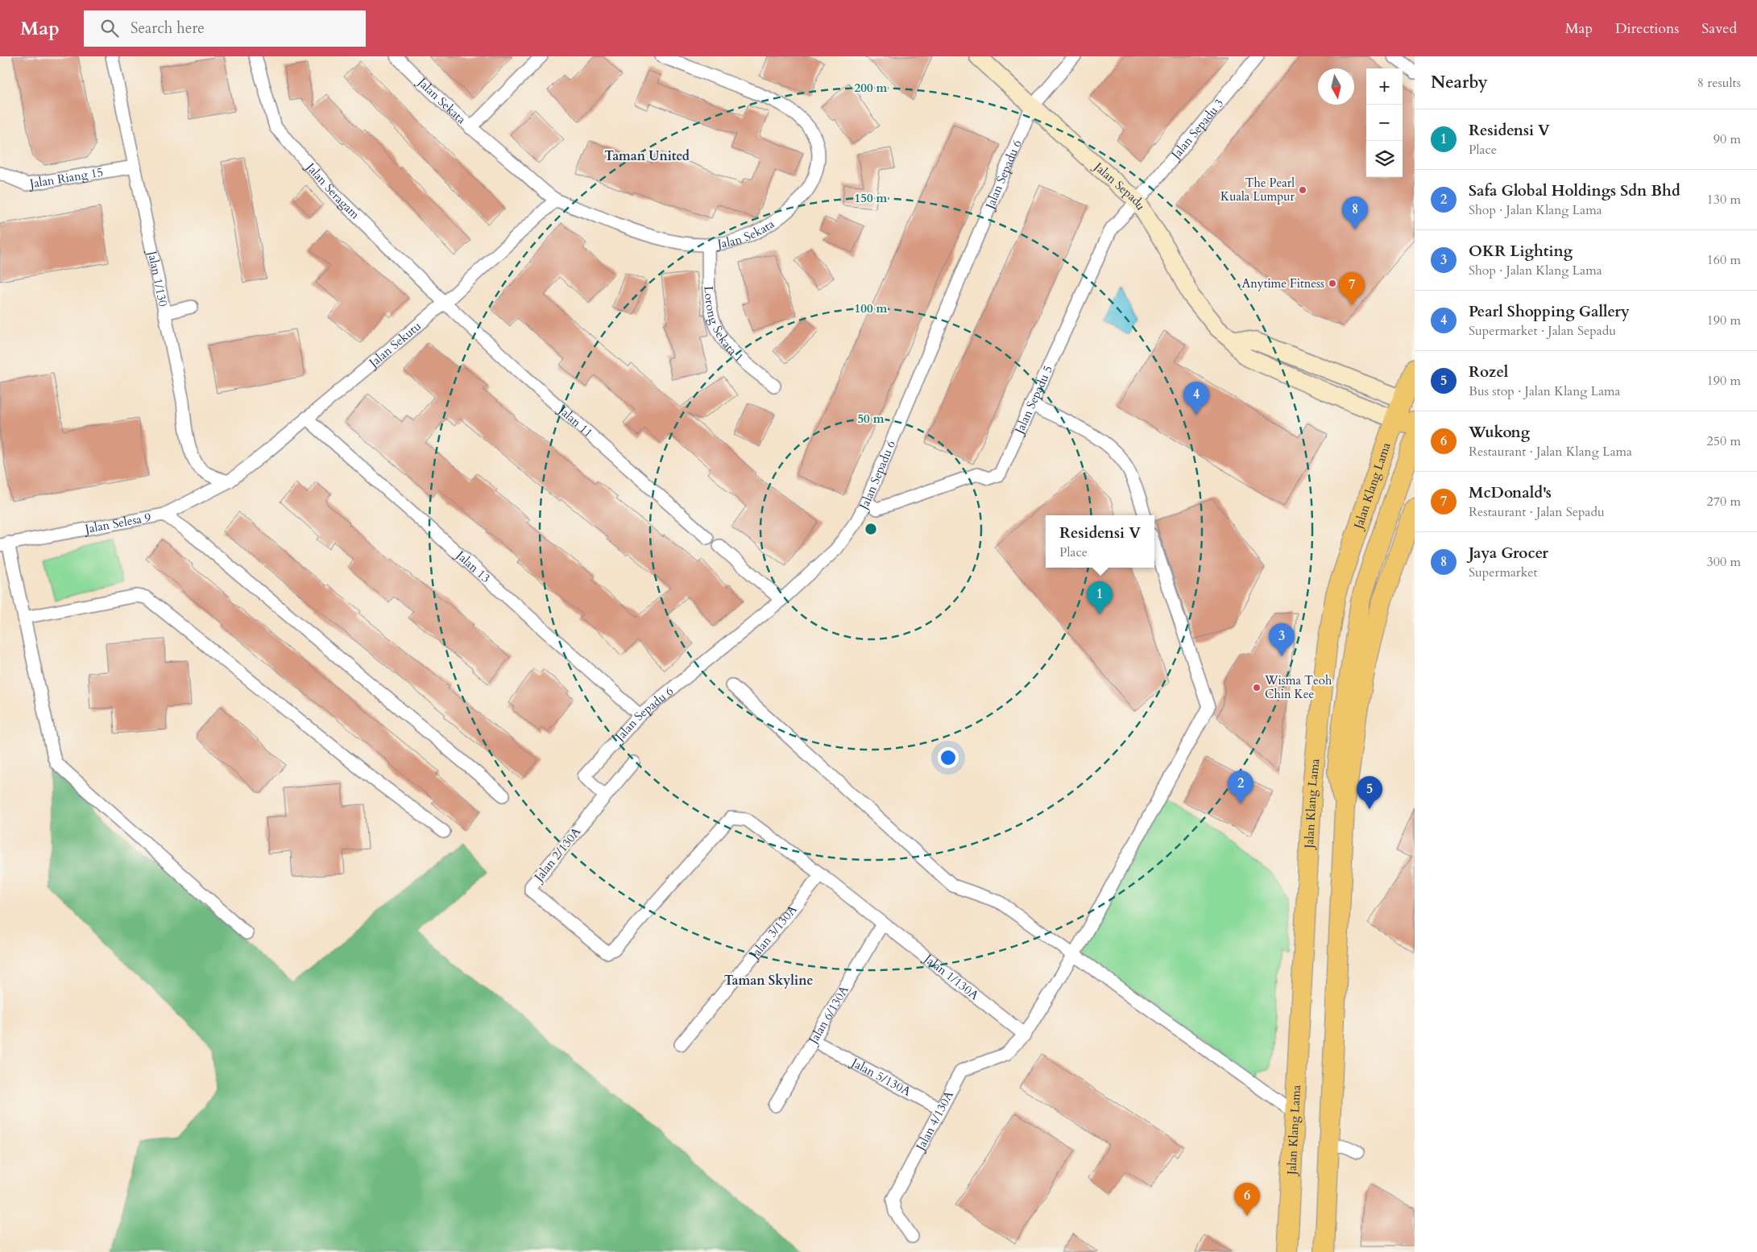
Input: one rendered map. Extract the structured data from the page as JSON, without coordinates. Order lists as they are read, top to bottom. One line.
{"streets":{"main road":["Jalan Klang Lama"],"street":["Jalan Sekata","Jalan Sepadu 3","Jalan Sepadu 6","Jalan Riang 15","Jalan Sepadu","Jalan Seragam","Jalan 1/130","Lorong Sekata 1","Jalan Sekutu","Jalan Sepadu 5","Jalan 11","Jalan Selesa 9","Jalan 13","Jalan 2/130A","Jalan 3/130A","Jalan 1/130A","Jalan 6/130A","Jalan 5/130A","Jalan 4/130A"]},"crossings":[["Jalan Sekata","Lorong Sekata 1"],["Jalan Sekata","Jalan Sekutu"],["Jalan Sepadu 3","Jalan Sepadu"],["Jalan Sepadu 3","Jalan Sepadu 5"],["Jalan Sepadu 6","Jalan Sepadu"],["Jalan Sepadu 6","Jalan Sepadu 5"],["Jalan Sepadu 6","Jalan 13"],["Jalan Sepadu 6","Jalan 2/130A"],["Jalan Riang 15","Jalan 1/130"],["Jalan Sepadu","Jalan Sepadu 5"],["Jalan Sepadu","Jalan Klang Lama"],["Jalan Seragam","Jalan Sekutu"],["Jalan Seragam","Jalan 11"],["Jalan 1/130","Jalan Sekutu"],["Jalan 1/130","Jalan Selesa 9"],["Jalan Sekutu","Jalan 11"],["Jalan Sekutu","Jalan Selesa 9"],["Jalan Sekutu","Jalan 13"],["Jalan 2/130A","Jalan 1/130A"],["Jalan 3/130A","Jalan 1/130A"],["Jalan 1/130A","Jalan 6/130A"],["Jalan 1/130A","Jalan 4/130A"],["Jalan 5/130A","Jalan 4/130A"]],"districts":["Taman United","Taman Skyline"],"places":["The Pearl Kuala Lumpur","Anytime Fitness","Wisma Teoh Chin Kee"],"north":"bottom","page":{"header":"Map","search":"Search here","nav":["Map","Directions","Saved"],"heading":["Nearby","8 results"],"map_buttons":["+","−"],"list":[{"mark":"1","name":"Residensi V","note":"Place","value":"90 m"},{"mark":"2","name":"Safa Global Holdings Sdn Bhd","note":"Shop · Jalan Klang Lama","value":"130 m"},{"mark":"3","name":"OKR Lighting","note":"Shop · Jalan Klang Lama","value":"160 m"},{"mark":"4","name":"Pearl Shopping Gallery","note":"Supermarket · Jalan Sepadu","value":"190 m"},{"mark":"5","name":"Rozel","note":"Bus stop · Jalan Klang Lama","value":"190 m"},{"mark":"6","name":"Wukong","note":"Restaurant · Jalan Klang Lama","value":"250 m"},{"mark":"7","name":"McDonald's","note":"Restaurant · Jalan Sepadu","value":"270 m"},{"mark":"8","name":"Jaya Grocer","note":"Supermarket","value":"300 m"}],"pins":["8","7","4","1","3","2","5","6"],"popup":["Residensi V","Place"]},"rings":["200 m","150 m","100 m","50 m"]}
